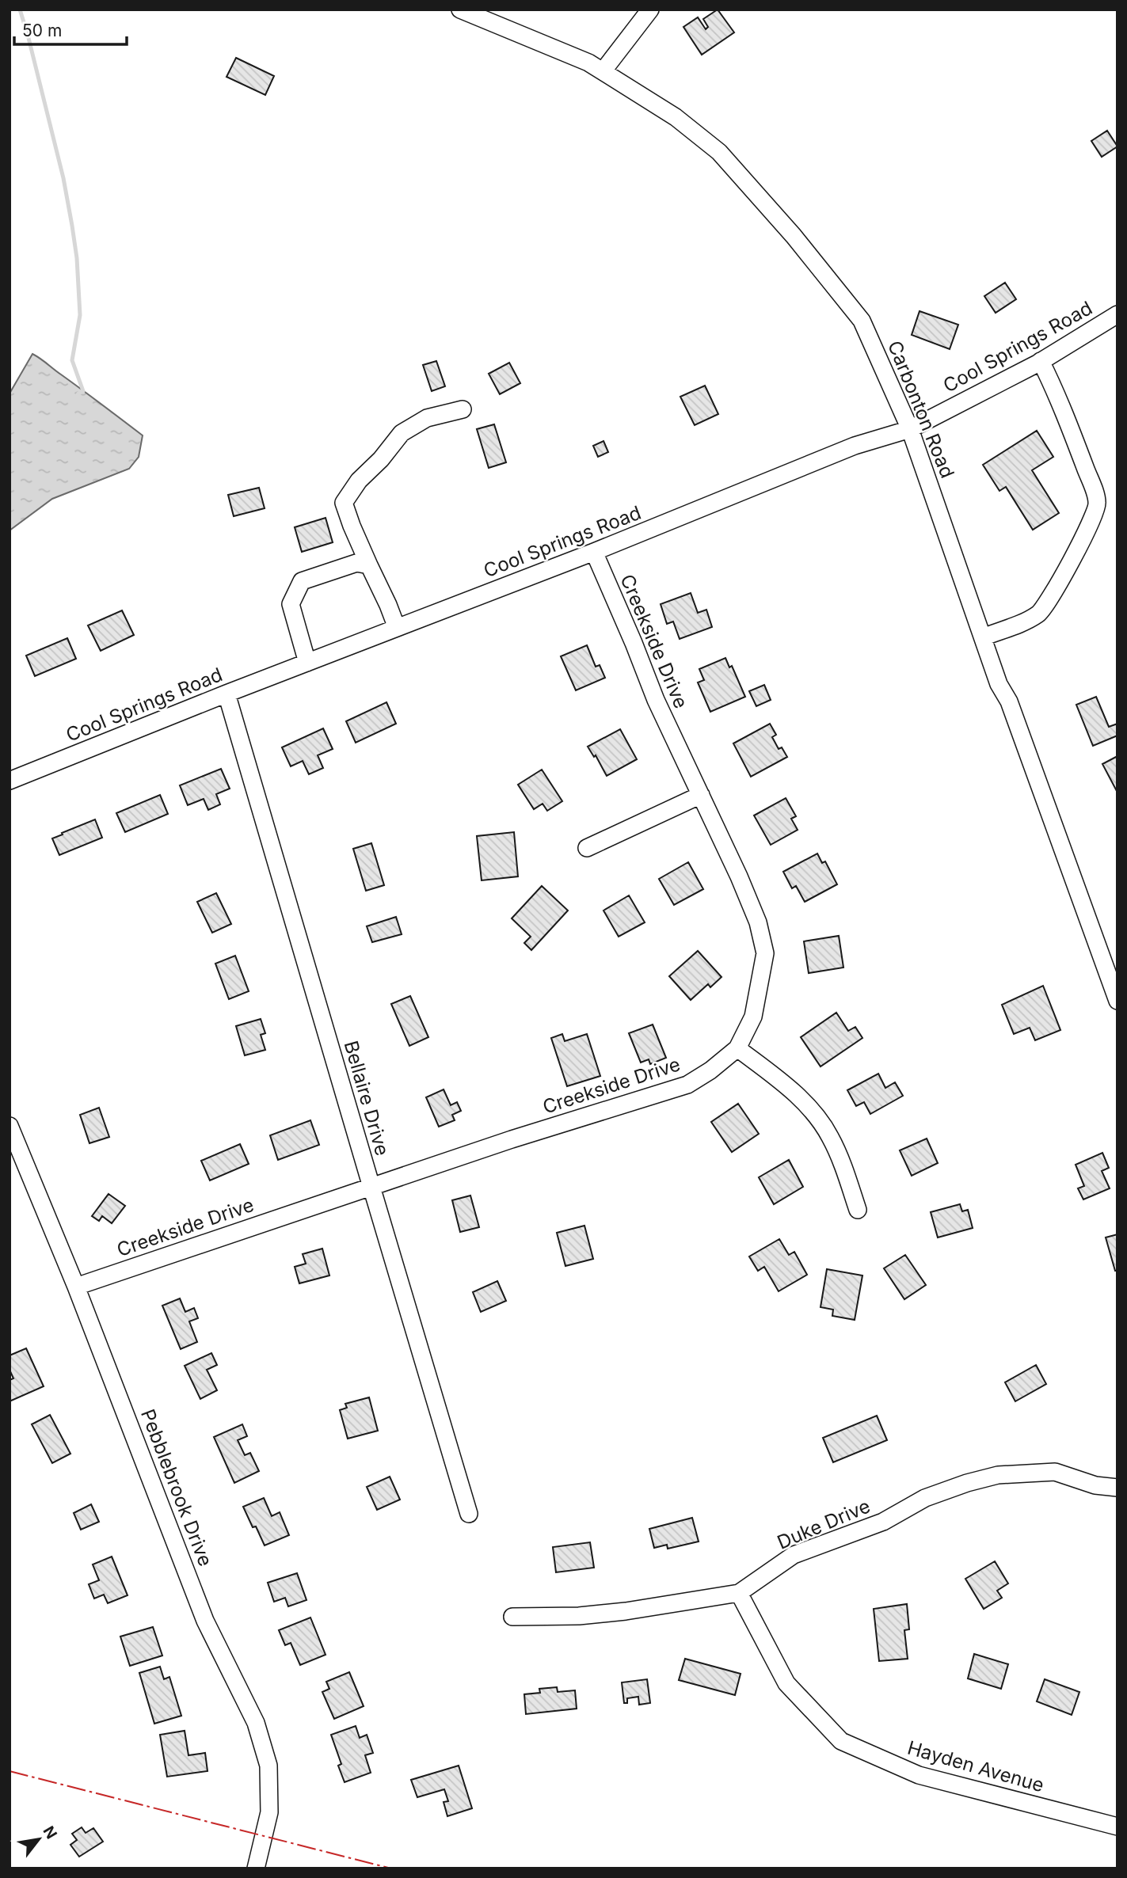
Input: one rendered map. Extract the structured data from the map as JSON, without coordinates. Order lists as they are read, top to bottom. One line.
{"streets":{"street":["Cool Springs Road","Carbonton Road","Creekside Drive","Bellaire Drive","Pebblebrook Drive","Duke Drive","Hayden Avenue"]},"crossings":[["Cool Springs Road","Carbonton Road"],["Cool Springs Road","Creekside Drive"],["Cool Springs Road","Bellaire Drive"],["Creekside Drive","Bellaire Drive"],["Creekside Drive","Pebblebrook Drive"],["Duke Drive","Hayden Avenue"]],"scale_bar":"50 m","north":"top right"}
